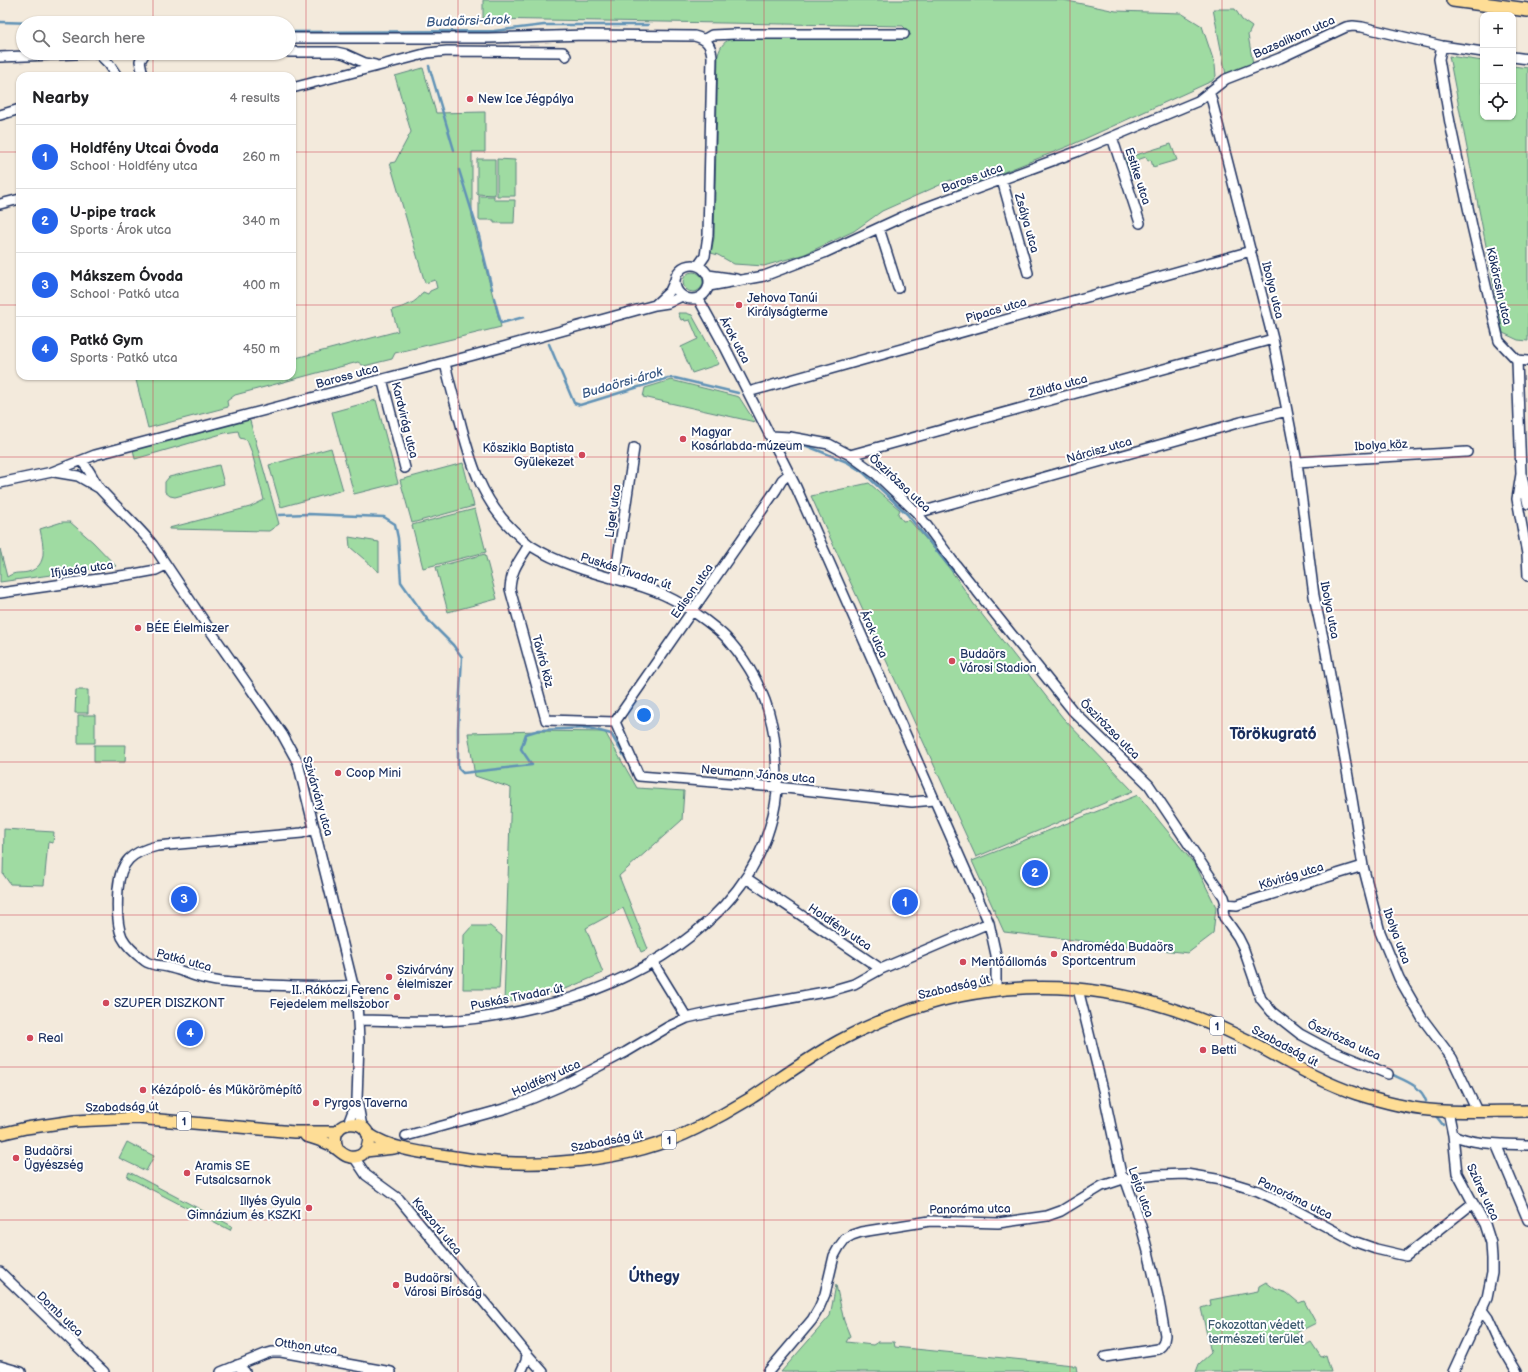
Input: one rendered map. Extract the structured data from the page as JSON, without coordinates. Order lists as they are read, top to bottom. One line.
{"streets":{"main road":["Szabadság út","1"],"street":["Bazsalikom utca","Estike utca","Baross utca","Zsálya utca","Kökörcsin utca","Ibolya utca","Pipacs utca","Árok utca","Zöldfa utca","Kardvirág utca","Ibolya köz","Nárcisz utca","Őszirózsa utca","Liget utca","Ifjúság utca","Puskás Tivadar út","Edison utca","Távíró köz","Neumann János utca","Szivárvány utca","Kővirág utca","Holdfény utca","Patkó utca","Lejtő utca","Szüret utca","Panoráma utca","Koszorú utca","Domb utca","Otthon utca"]},"crossings":[["Bazsalikom utca","Baross utca"],["Bazsalikom utca","Kökörcsin utca"],["Bazsalikom utca","Ibolya utca"],["Estike utca","Baross utca"],["Baross utca","Zsálya utca"],["Baross utca","Ibolya utca"],["Baross utca","Árok utca"],["Baross utca","Kardvirág utca"],["Baross utca","Puskás Tivadar út"],["Baross utca","Szivárvány utca"],["Ibolya utca","Pipacs utca"],["Ibolya utca","Zöldfa utca"],["Ibolya utca","Ibolya köz"],["Ibolya utca","Nárcisz utca"],["Ibolya utca","Kővirág utca"],["Ibolya utca","Szabadság út"],["Pipacs utca","Árok utca"],["Árok utca","Őszirózsa utca"],["Árok utca","Edison utca"],["Árok utca","Neumann János utca"],["Árok utca","Holdfény utca"],["Árok utca","Szabadság út"],["Zöldfa utca","Őszirózsa utca"],["Nárcisz utca","Őszirózsa utca"],["Őszirózsa utca","Kővirág utca"],["Liget utca","Puskás Tivadar út"],["Ifjúság utca","Szivárvány utca"],["Puskás Tivadar út","Edison utca"],["Puskás Tivadar út","Távíró köz"],["Puskás Tivadar út","Neumann János utca"],["Puskás Tivadar út","Szivárvány utca"],["Puskás Tivadar út","Holdfény utca"],["Edison utca","Távíró köz"],["Edison utca","Neumann János utca"],["Távíró köz","Neumann János utca"],["Szivárvány utca","Patkó utca"],["Szivárvány utca","Szabadság út"],["Szivárvány utca","Koszorú utca"],["Szabadság út","Lejtő utca"],["Szabadság út","Szüret utca"],["Szabadság út","Koszorú utca"],["Lejtő utca","Panoráma utca"],["Szüret utca","Panoráma utca"]],"districts":["Törökugrató","Úthegy"],"water":["Budaörsi-árok"],"parks":["Fokozottan védett természeti terület"],"places":["New Ice Jégpálya","Jehova Tanúi Királyságterme","Magyar Kosárlabda-múzeum","Kőszikla Baptista Gyülekezet","BÉE Élelmiszer","Budaörs Városi Stadion","Coop Mini","Androméda Budaörs Sportcentrum","Mentőállomás","Szivárvány élelmiszer","II. Rákóczi Ferenc Fejedelem mellszobor","SZUPER DISZKONT","Real","Betti","Kézápoló- és Műkörömépítő","Pyrgos Taverna","Budaörsi Ügyészség","Aramis SE Futsalcsarnok","Illyés Gyula Gimnázium és KSZKI","Budaörsi Városi Bíróság"],"page":{"map_buttons":["+","−"],"search":"Search here","heading":["Nearby","4 results"],"list":[{"mark":"1","name":"Holdfény Utcai Óvoda","note":"School · Holdfény utca","value":"260 m"},{"mark":"2","name":"U-pipe track","note":"Sports · Árok utca","value":"340 m"},{"mark":"3","name":"Mákszem Óvoda","note":"School · Patkó utca","value":"400 m"},{"mark":"4","name":"Patkó Gym","note":"Sports · Patkó utca","value":"450 m"}],"pins":["2","3","1","4"]}}
